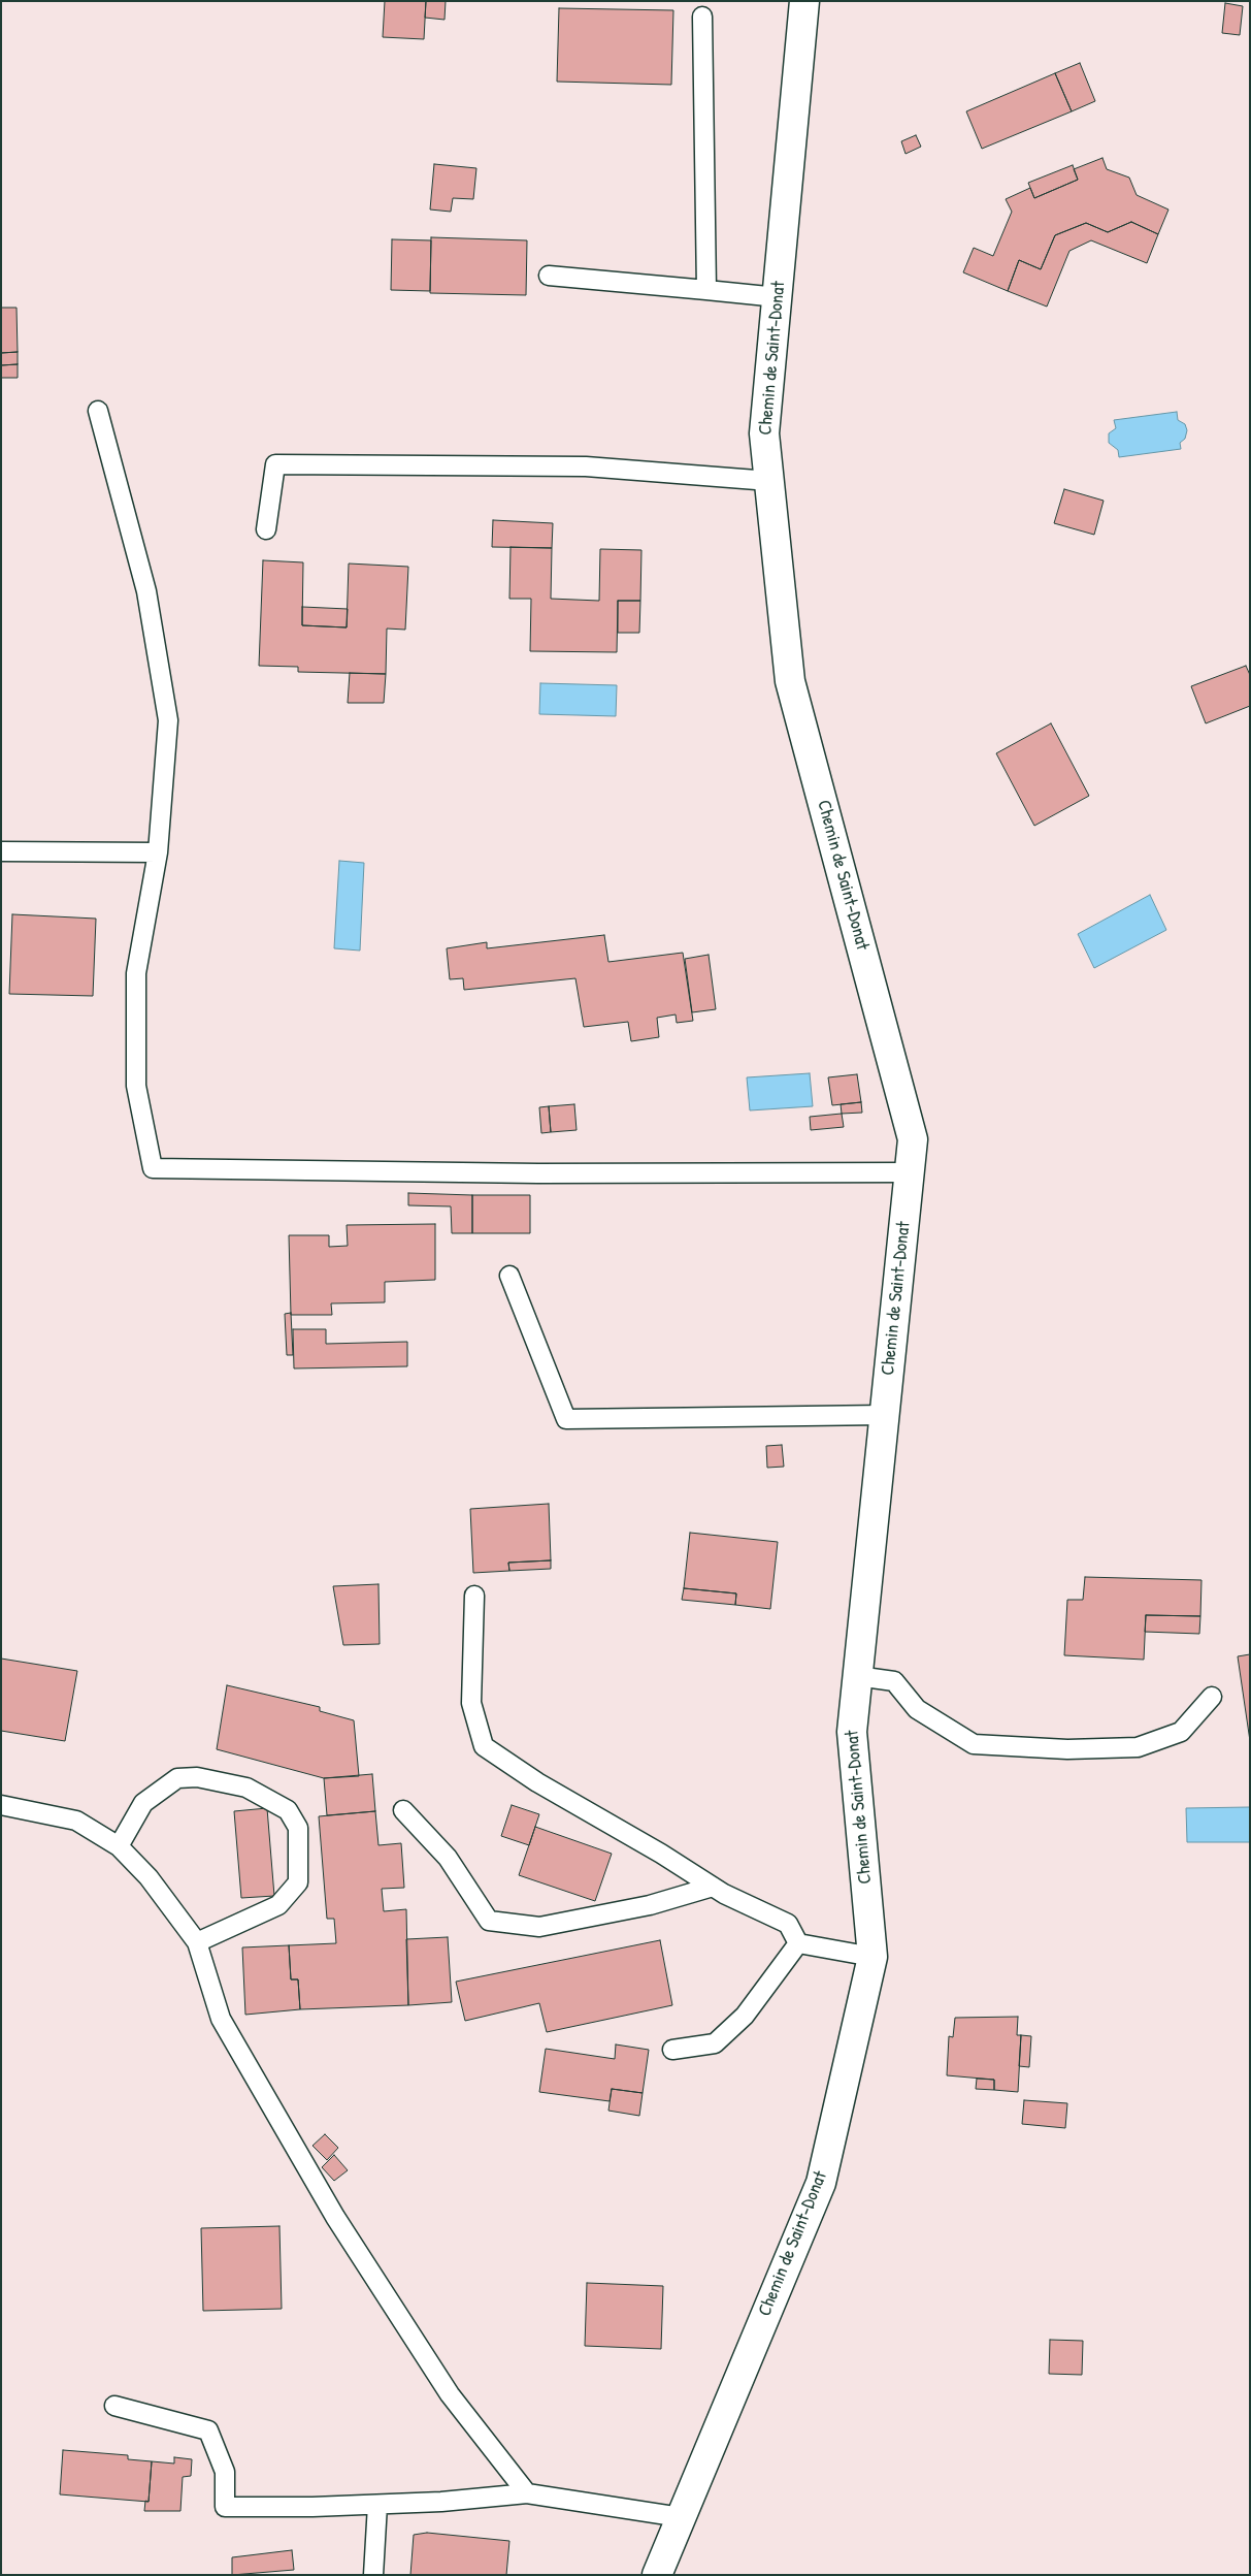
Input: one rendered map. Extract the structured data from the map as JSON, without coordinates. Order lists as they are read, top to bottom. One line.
{"streets":{"street":["Chemin de Saint-Donat"]}}
